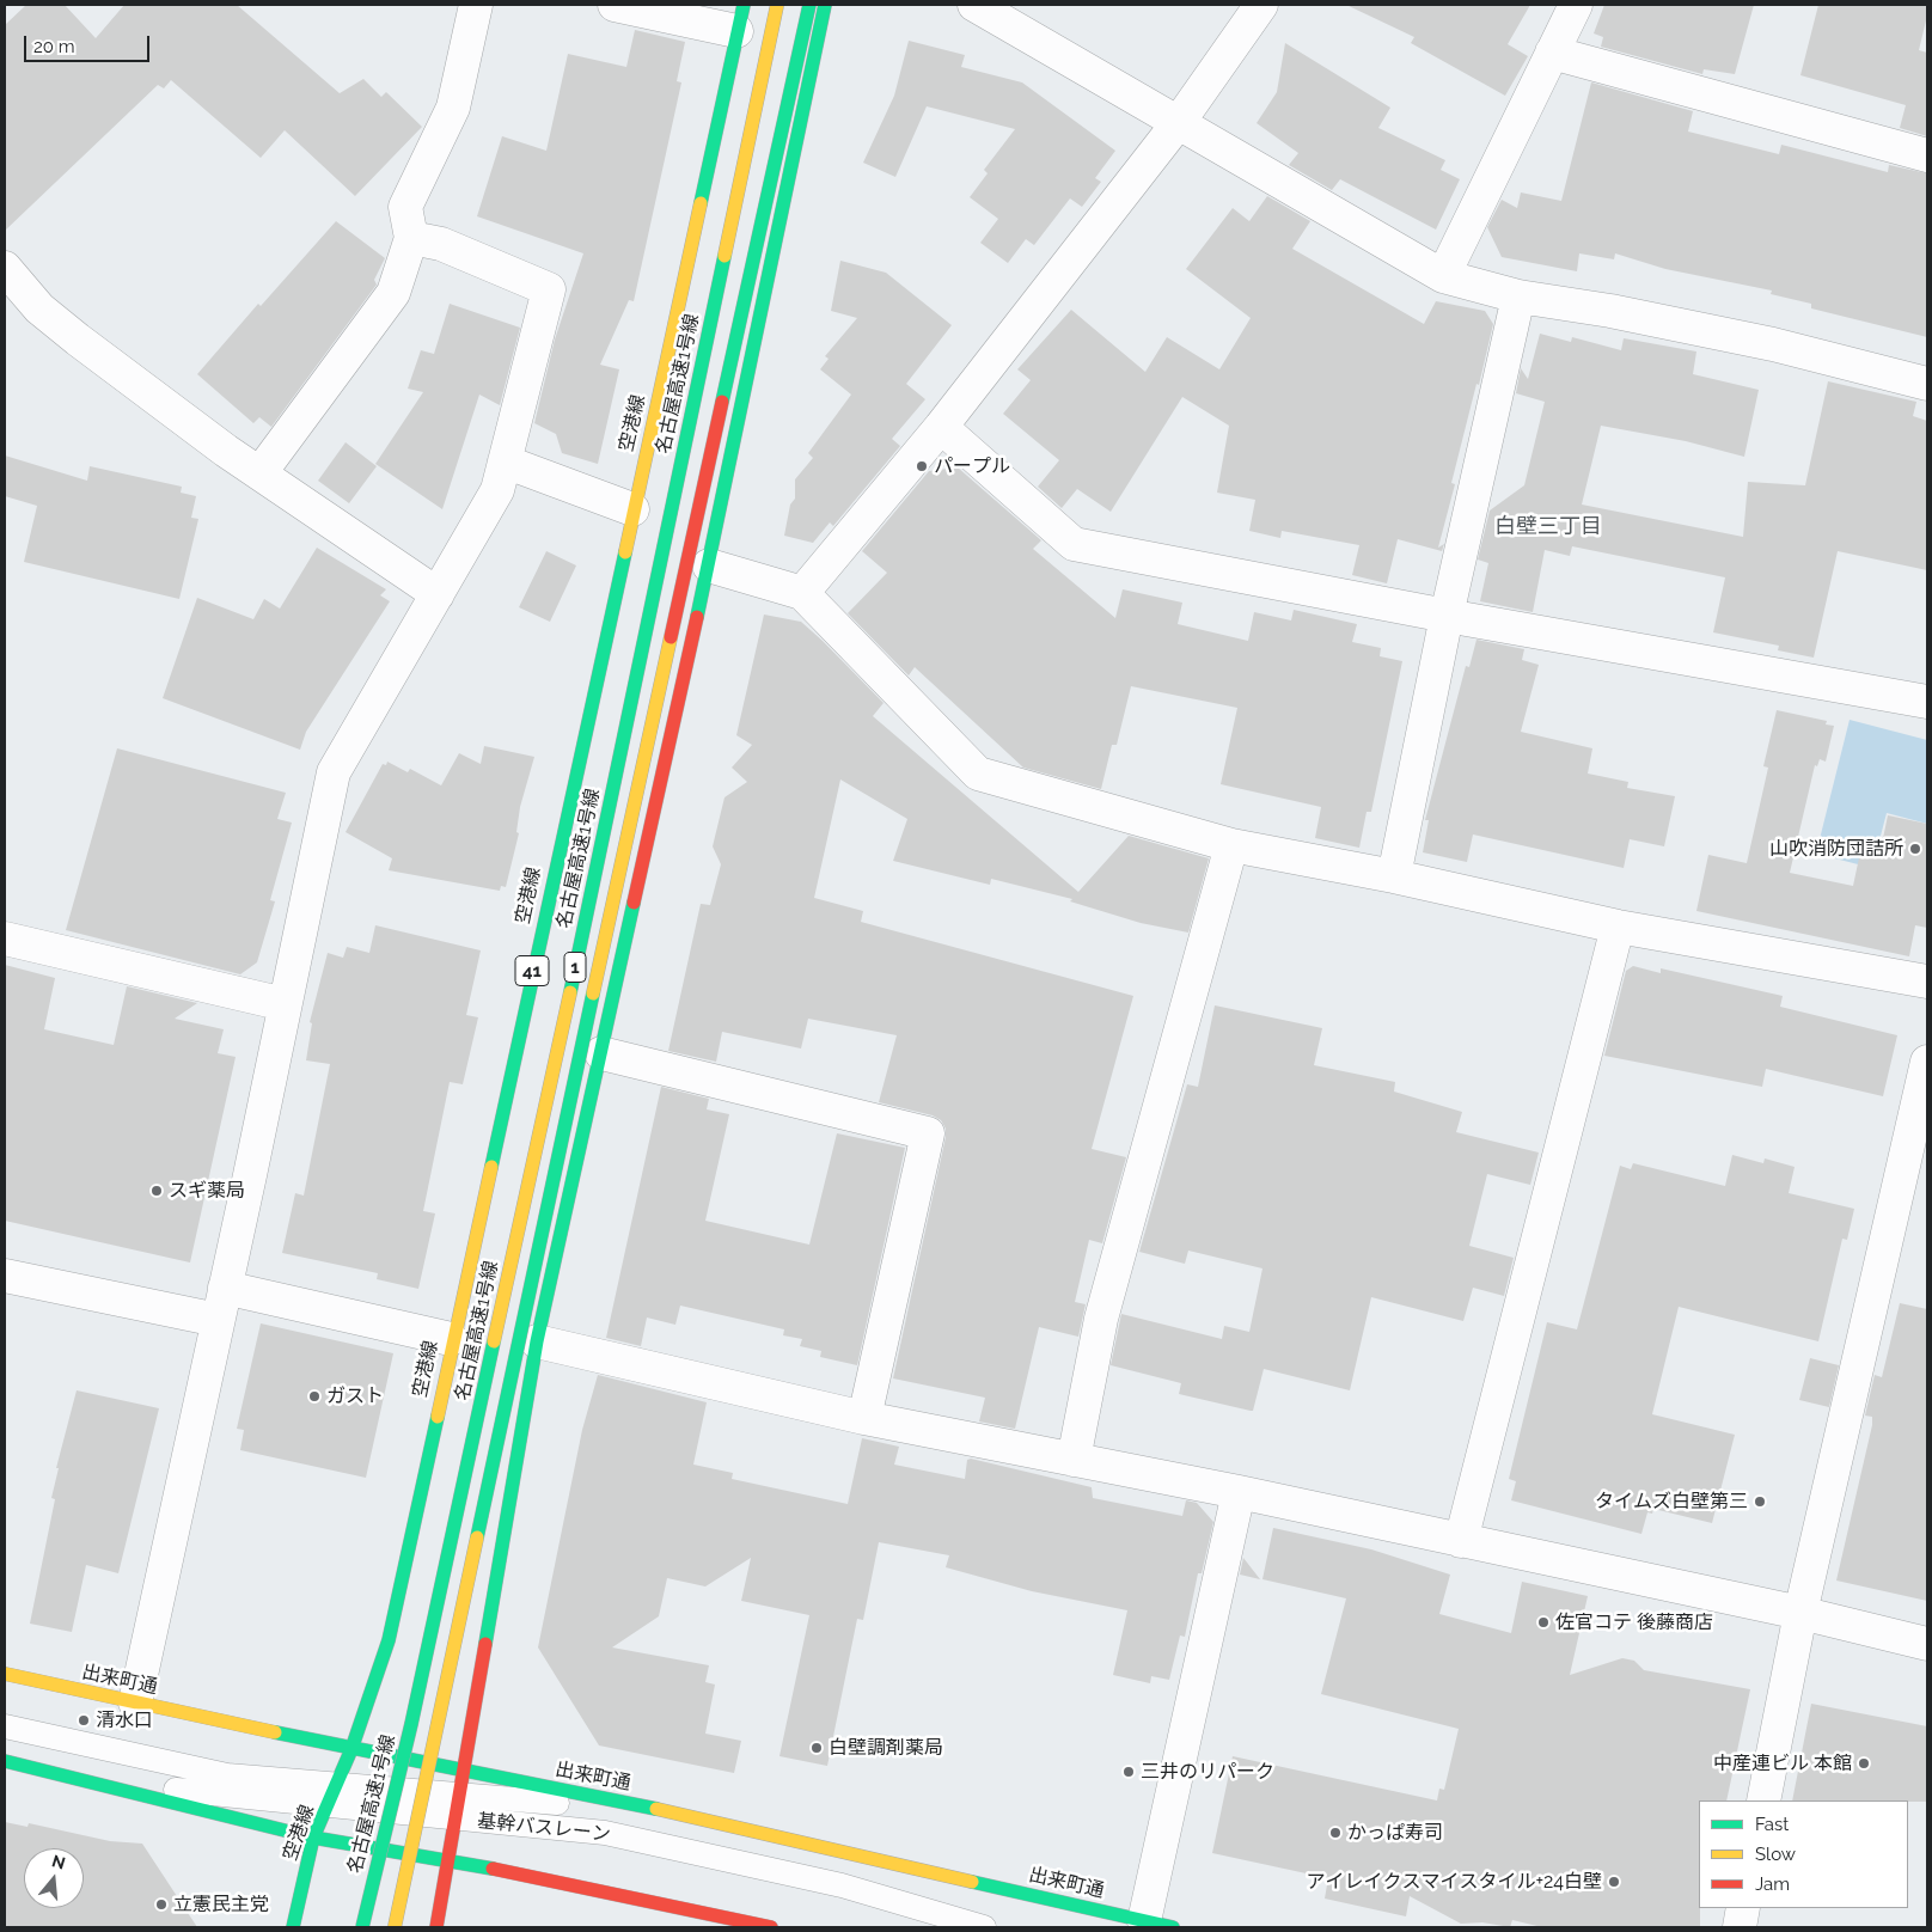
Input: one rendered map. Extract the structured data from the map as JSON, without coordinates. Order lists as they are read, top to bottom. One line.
{"streets":{"main road":["名古屋高速1号線","空港線","1","41","出来町通"],"lane":["基幹バスレーン"]},"crossings":[["空港線","出来町通"],["空港線","基幹バスレーン"],["出来町通","基幹バスレーン"]],"districts":["白壁三丁目"],"places":["パープル","山吹消防団詰所","スギ薬局","ガスト","タイムズ白壁第三","佐官コテ 後藤商店","清水口","白壁調剤薬局","中産連ビル 本館","三井のリパーク","かっぱ寿司","アイレイクスマイスタイル+24白壁","立憲民主党"],"legend":["Fast","Slow","Jam"],"scale_bar":"20 m","north":"top"}
